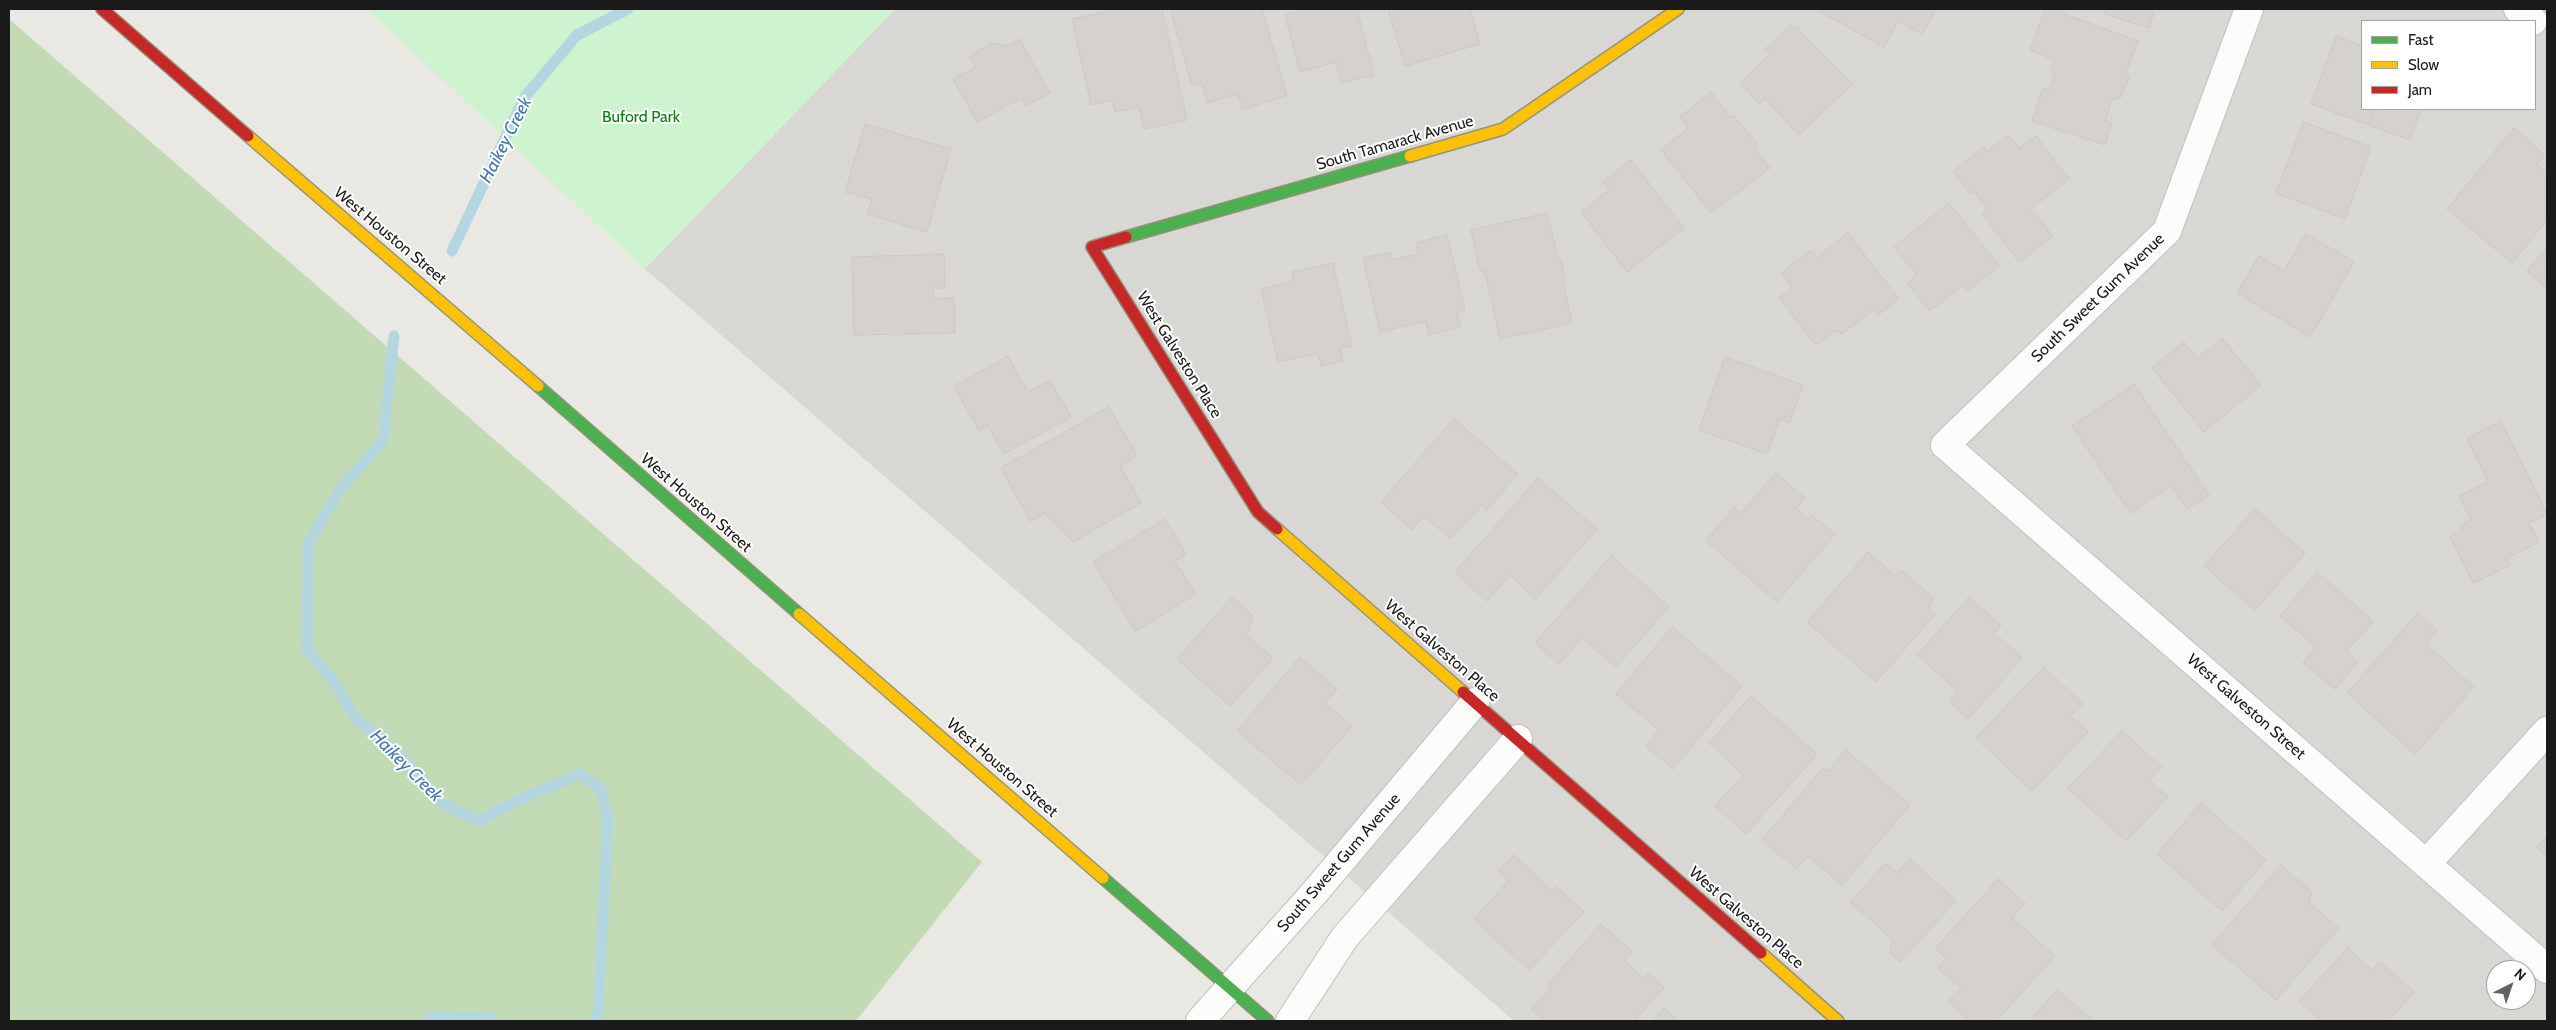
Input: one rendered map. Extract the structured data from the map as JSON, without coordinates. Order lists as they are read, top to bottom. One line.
{"streets":{"street":["South Tamarack Avenue","West Houston Street","South Sweet Gum Avenue","West Galveston Place","West Galveston Street"]},"crossings":[["South Tamarack Avenue","West Galveston Place"],["West Houston Street","South Sweet Gum Avenue"],["South Sweet Gum Avenue","West Galveston Place"],["South Sweet Gum Avenue","West Galveston Street"]],"water":["Haikey Creek"],"parks":["Buford Park"],"legend":["Fast","Slow","Jam"],"north":"top right"}
